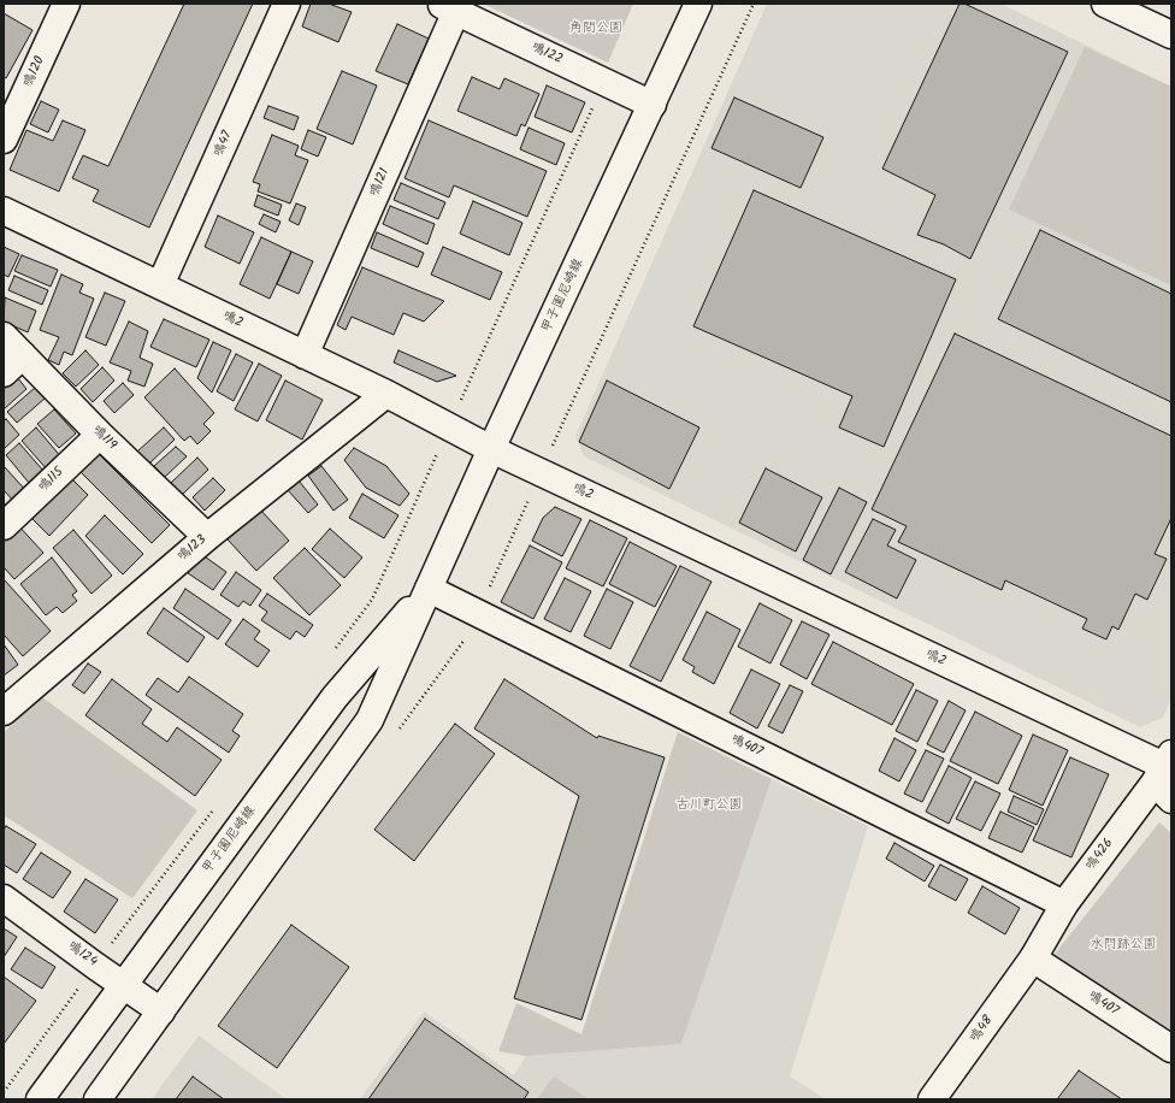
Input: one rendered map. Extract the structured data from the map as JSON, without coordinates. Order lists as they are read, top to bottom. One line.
{"streets":{"street":["鳴122","鳴120","鳴47","鳴121","甲子園尼崎線","鳴2","鳴119","鳴115","鳴123","鳴407","鳴426","鳴124","鳴48"]},"crossings":[["鳴122","鳴121"],["鳴122","甲子園尼崎線"],["鳴47","鳴2"],["鳴121","鳴2"],["甲子園尼崎線","鳴2"],["甲子園尼崎線","鳴407"],["甲子園尼崎線","鳴124"],["鳴2","鳴123"],["鳴2","鳴426"],["鳴119","鳴115"],["鳴119","鳴123"],["鳴407","鳴426"],["鳴407","鳴48"],["鳴426","鳴48"]],"parks":["角間公園","古川町公園","水門跡公園"]}
